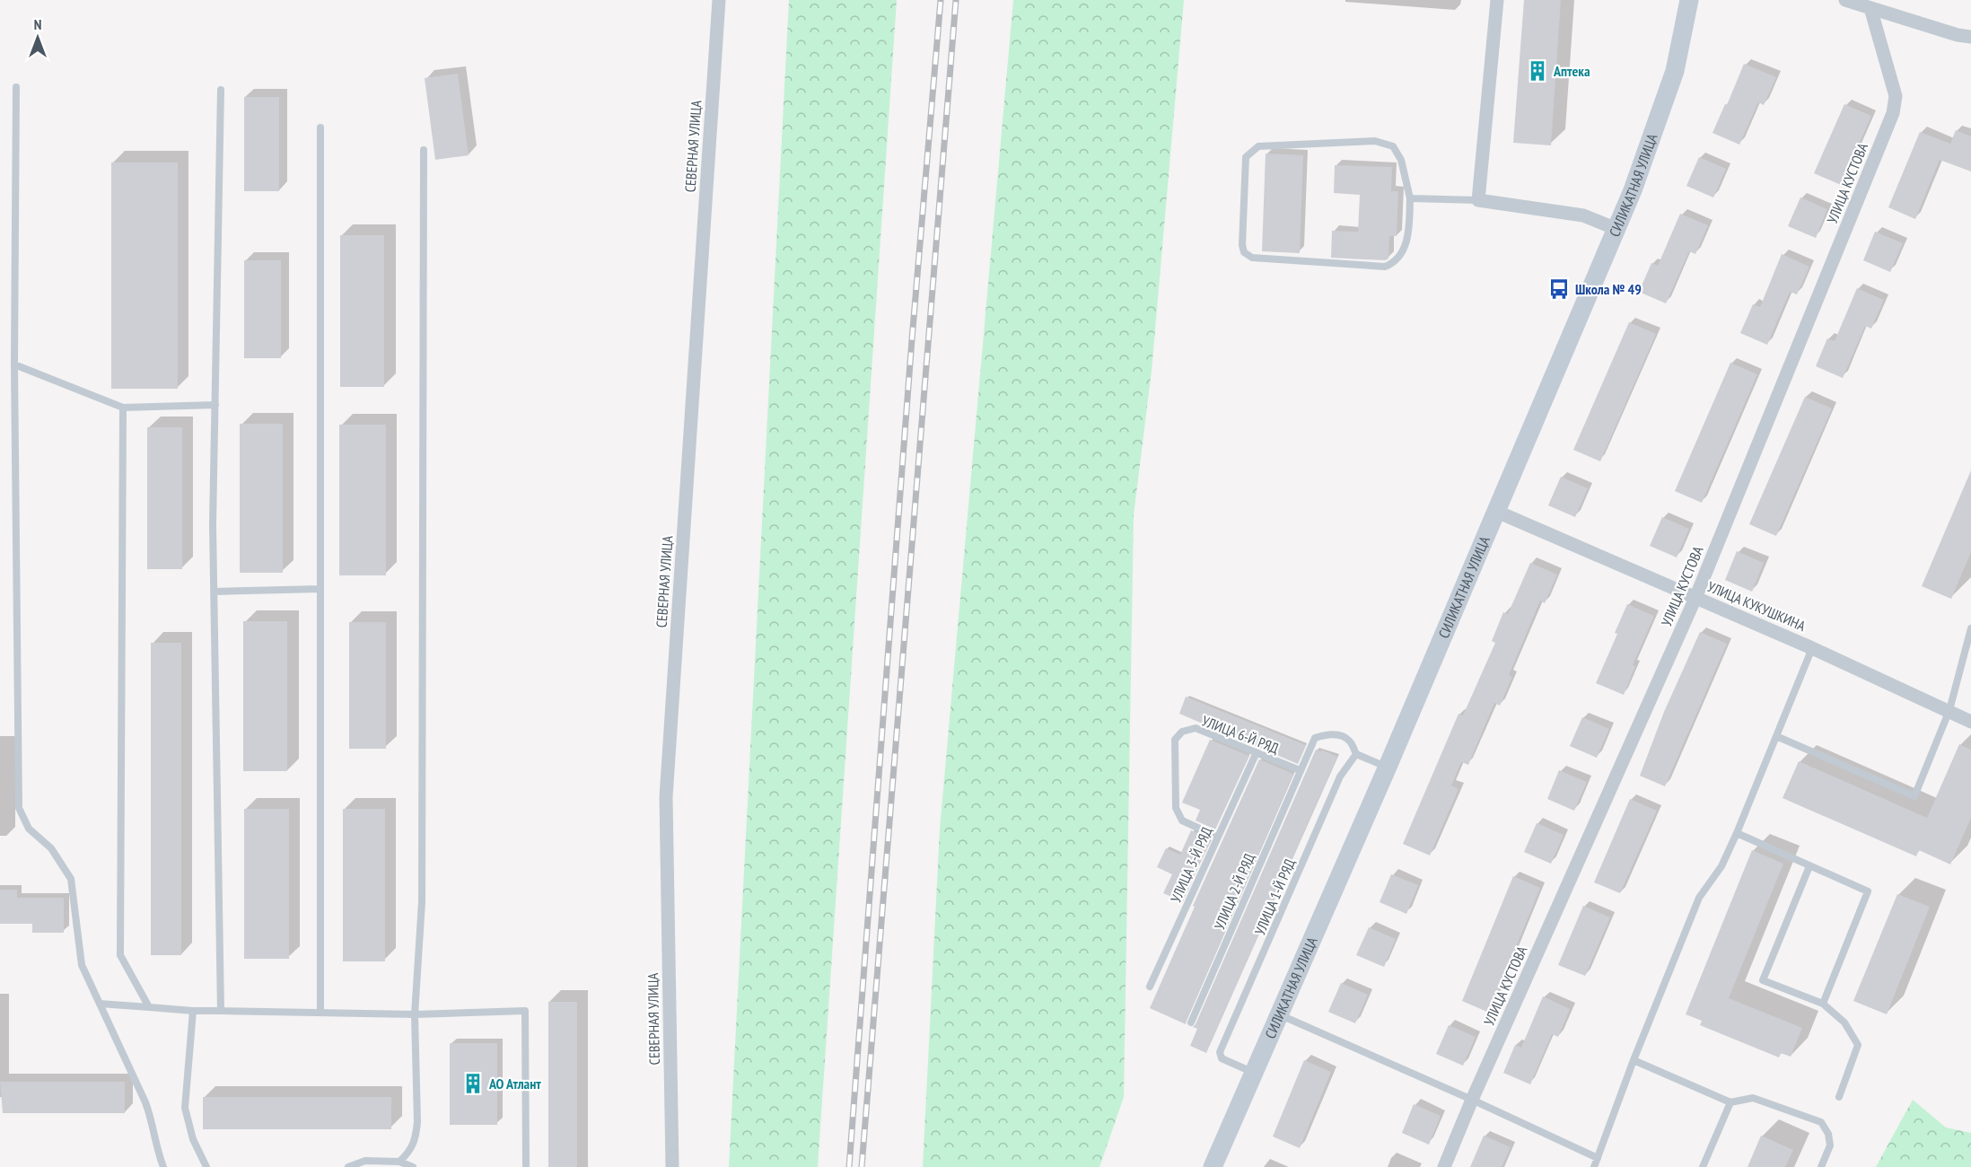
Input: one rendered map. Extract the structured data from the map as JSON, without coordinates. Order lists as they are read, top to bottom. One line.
{"streets":{"street":["СЕВЕРНАЯ УЛИЦА","УЛИЦА КУСТОВА","СИЛИКАТНАЯ УЛИЦА","УЛИЦА КУКУШКИНА"],"lane":["УЛИЦА 6-Й РЯД","УЛИЦА 3-Й РЯД","УЛИЦА 2-Й РЯД","УЛИЦА 1-Й РЯД"]},"crossings":[["УЛИЦА КУСТОВА","УЛИЦА КУКУШКИНА"],["СИЛИКАТНАЯ УЛИЦА","УЛИЦА КУКУШКИНА"],["СИЛИКАТНАЯ УЛИЦА","УЛИЦА 1-Й РЯД"],["УЛИЦА 6-Й РЯД","УЛИЦА 3-Й РЯД"],["УЛИЦА 6-Й РЯД","УЛИЦА 2-Й РЯД"],["УЛИЦА 2-Й РЯД","УЛИЦА 1-Й РЯД"]],"places":{"building":["Аптека","АО Атлант"],"bus stop":["Школа № 49"]},"north":"top"}
